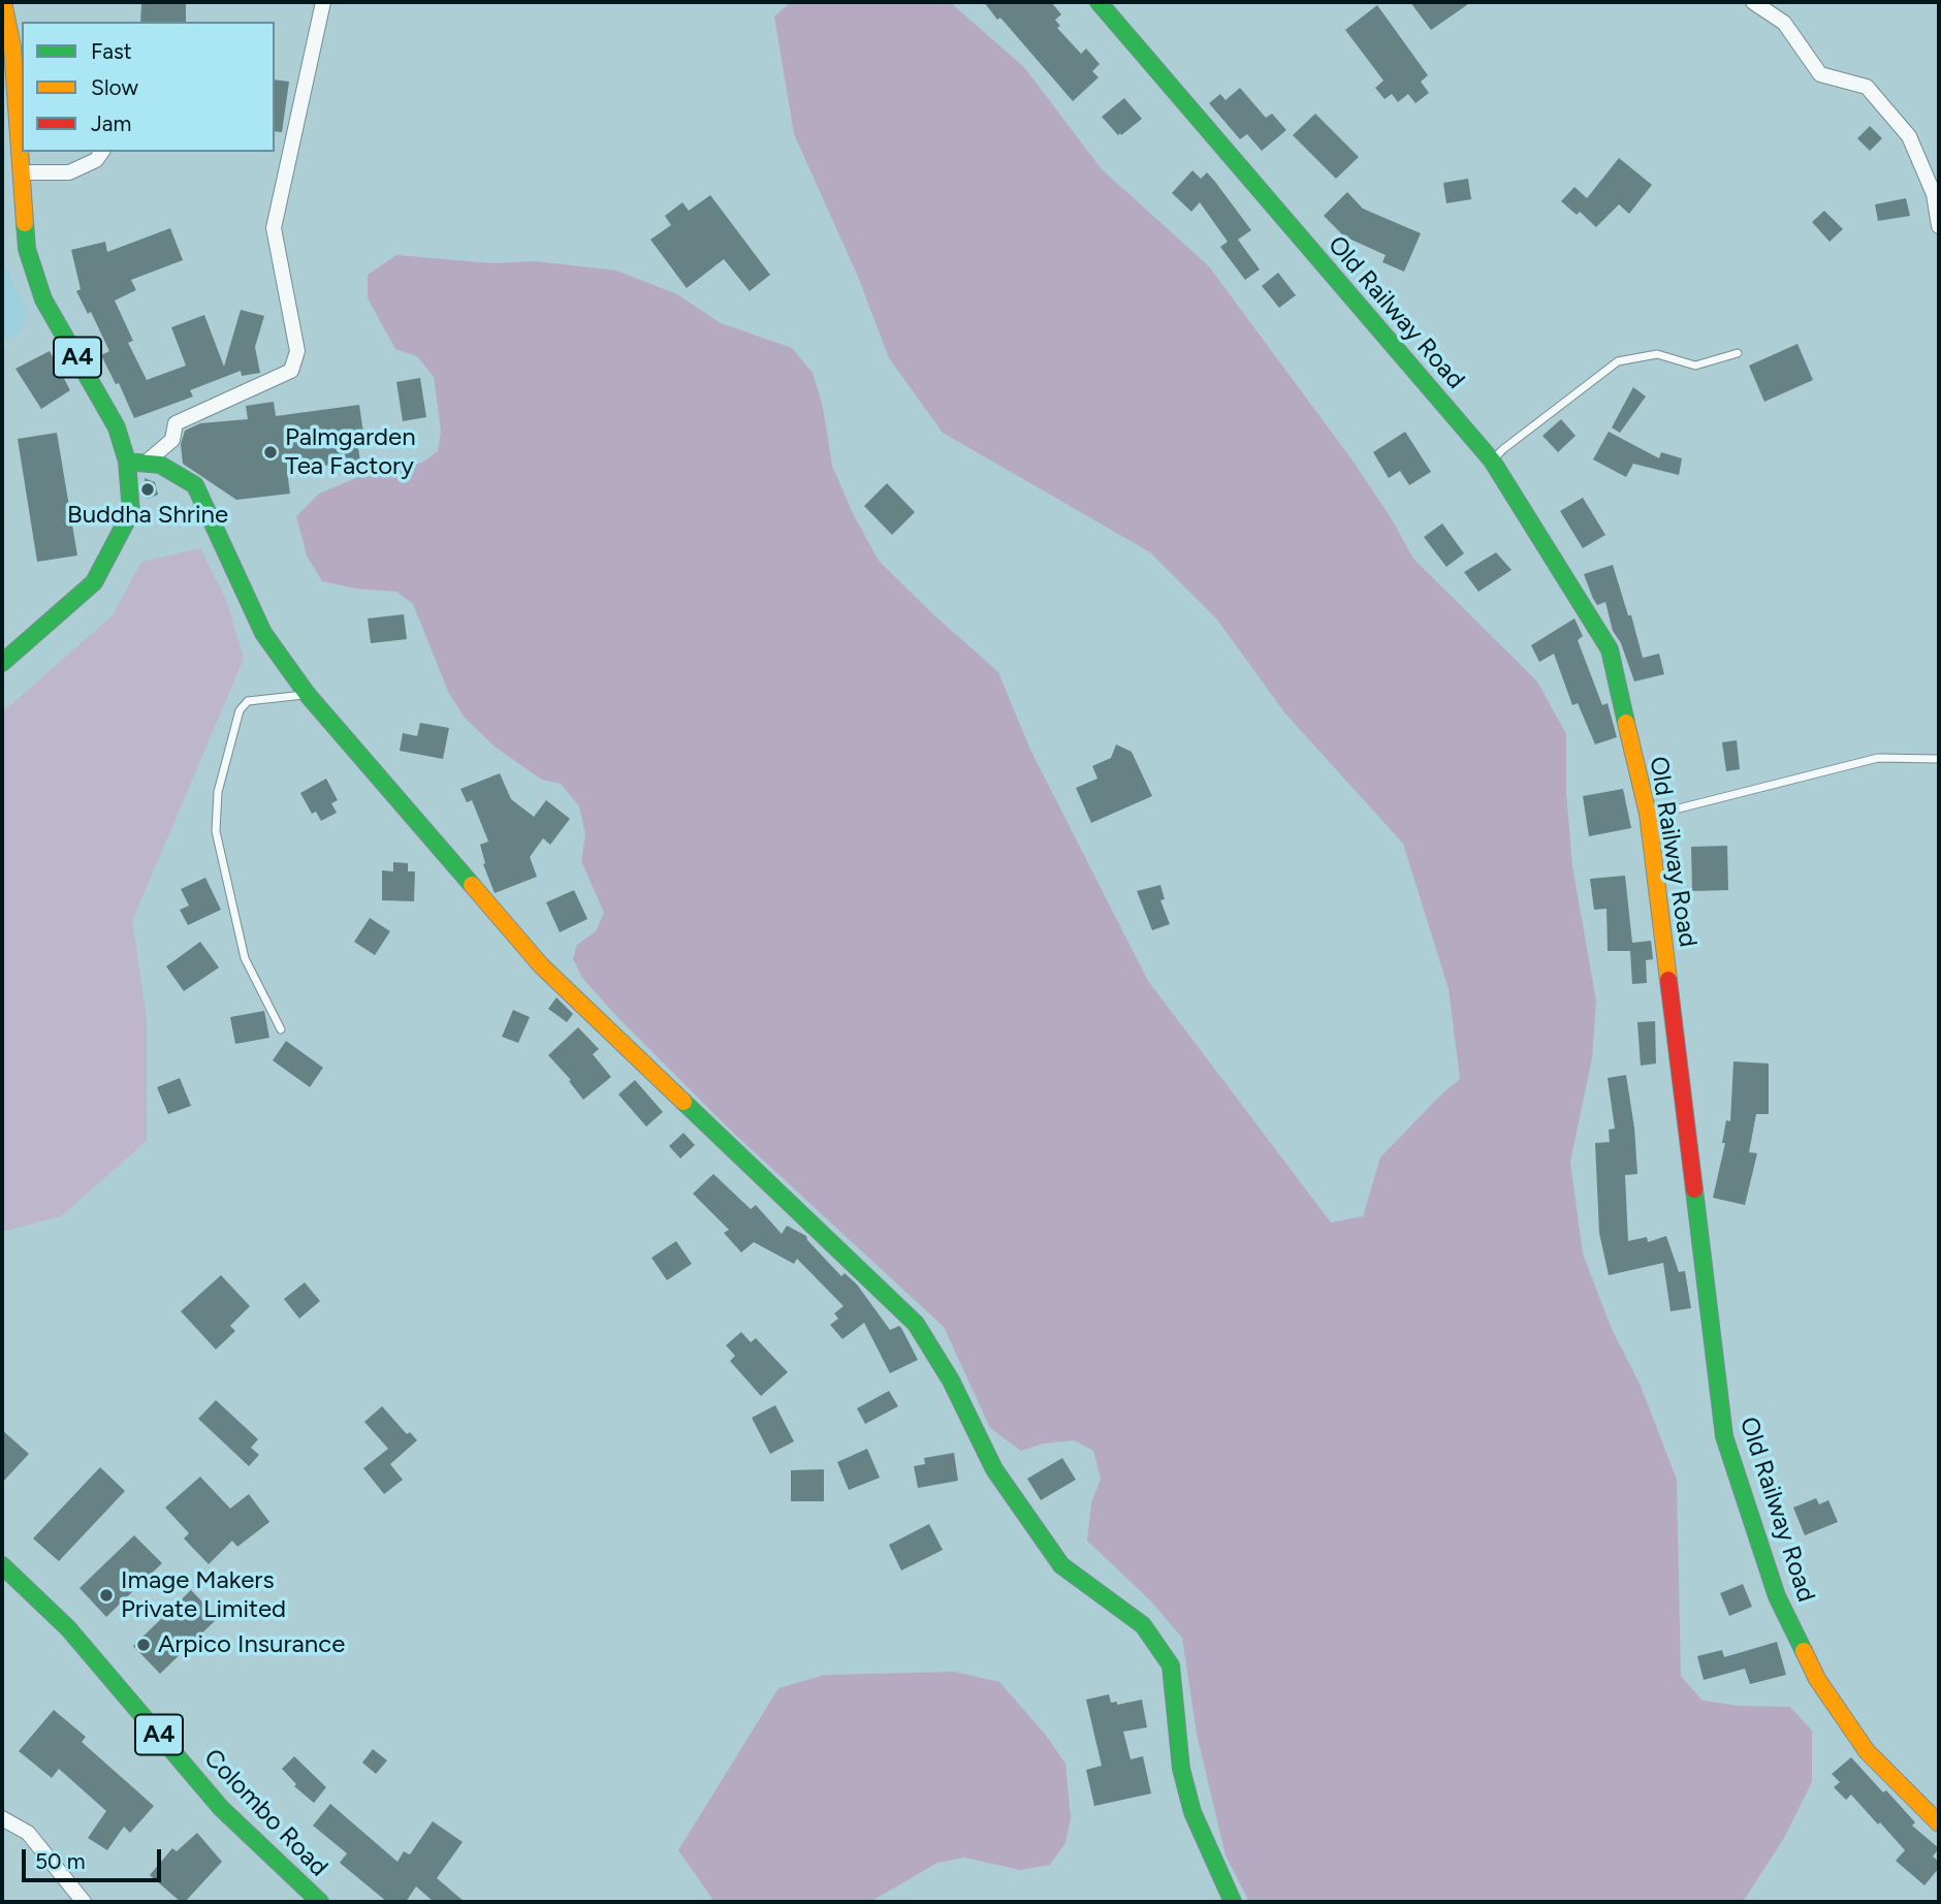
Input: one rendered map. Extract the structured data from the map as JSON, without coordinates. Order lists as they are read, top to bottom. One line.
{"streets":{"main road":["Old Railway Road","A4","Colombo Road"]},"places":["Palmgarden Tea Factory","Buddha Shrine","Image Makers Private Limited","Arpico Insurance"],"legend":["Fast","Slow","Jam"],"scale_bar":"50 m"}
